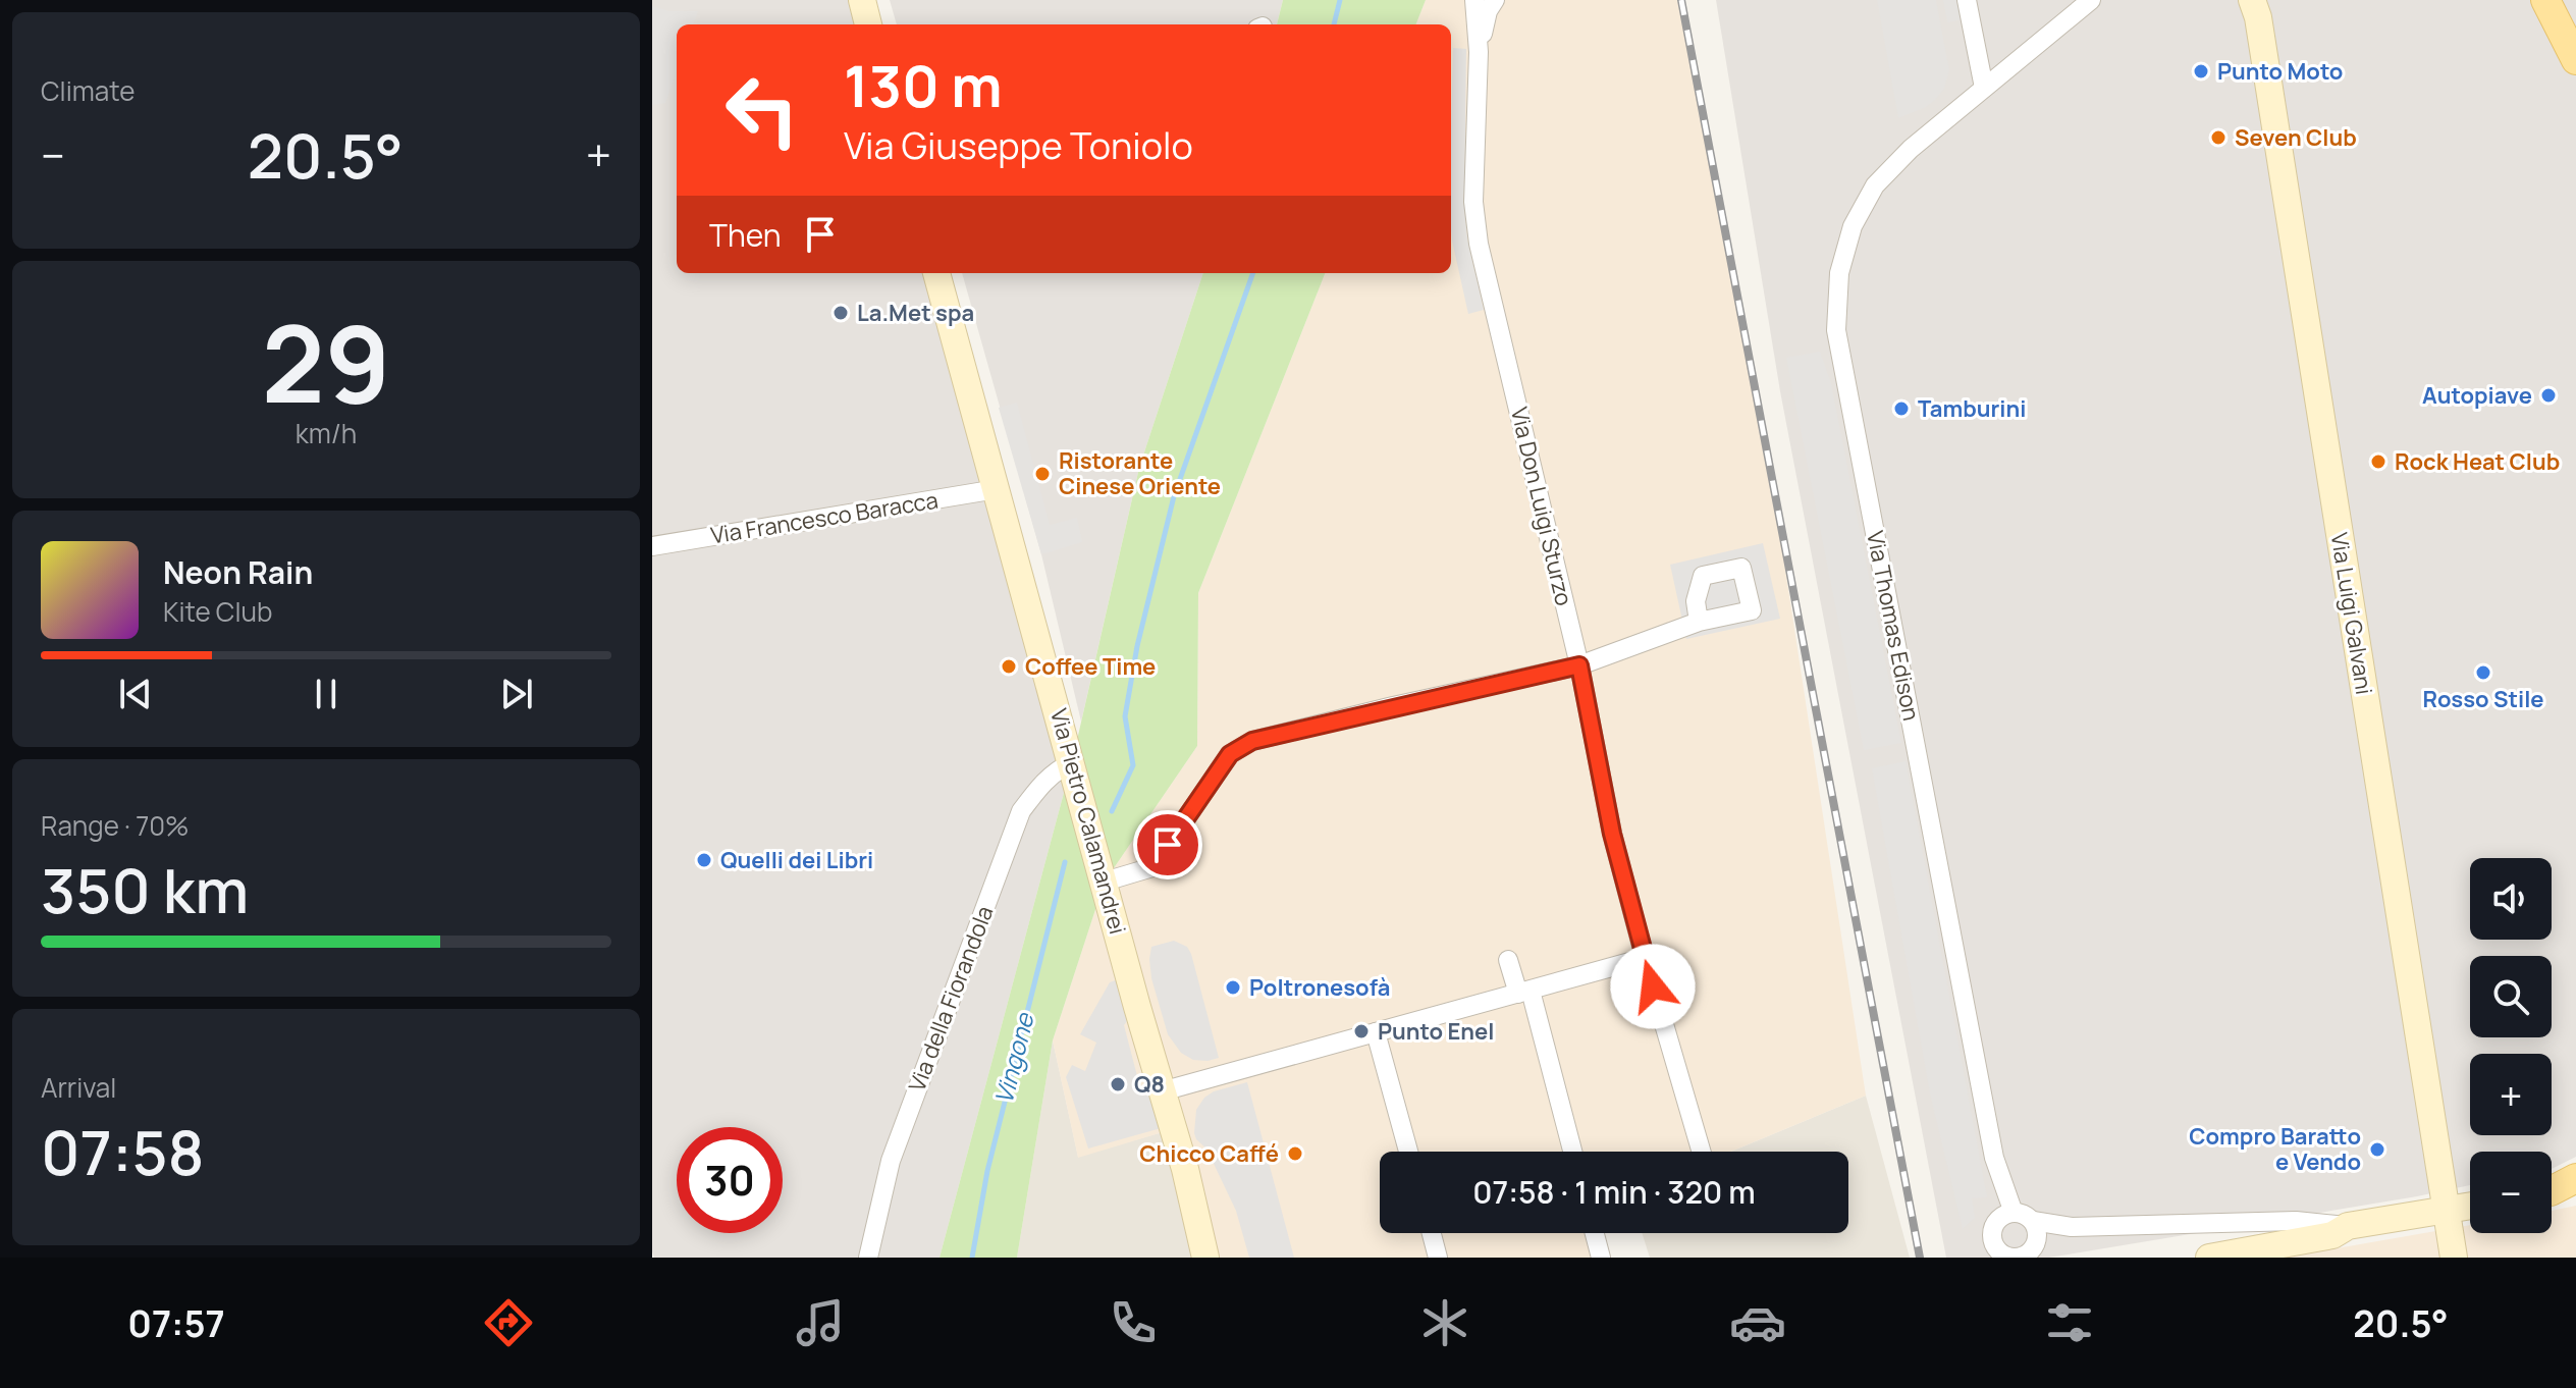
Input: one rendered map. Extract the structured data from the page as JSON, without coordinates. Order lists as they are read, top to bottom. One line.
{"streets":{"street":["Via Don Luigi Sturzo","Via Francesco Baracca","Via Luigi Galvani","Via Thomas Edison","Via Pietro Calamandrei","Via della Fiorandola"]},"crossings":[["Via Francesco Baracca","Via Pietro Calamandrei"],["Via Pietro Calamandrei","Via della Fiorandola"]],"water":["Vingone"],"places":["Punto Moto","Seven Club","La.Met spa","Autopiave","Tamburini","Rock Heat Club","Ristorante Cinese Oriente","Coffee Time","Rosso Stile","Quelli dei Libri","Poltronesofà","Punto Enel","Q8","Compro Baratto e Vendo","Chicco Caffé"],"page":{"tile":["Climate",["29","km/h"],["Range · 70%","350 km"],["Arrival","07:58"]],"turn":["130 m","Via Giuseppe Toniolo"],"heat":["−","20.5°","+"],"then":"Then","song":["Neon Rain","Kite Club"],"map_buttons":["+","−"],"limit":"30","trip":"07:58 · 1 min · 320 m","tabs":["07:57","20.5°"]}}
